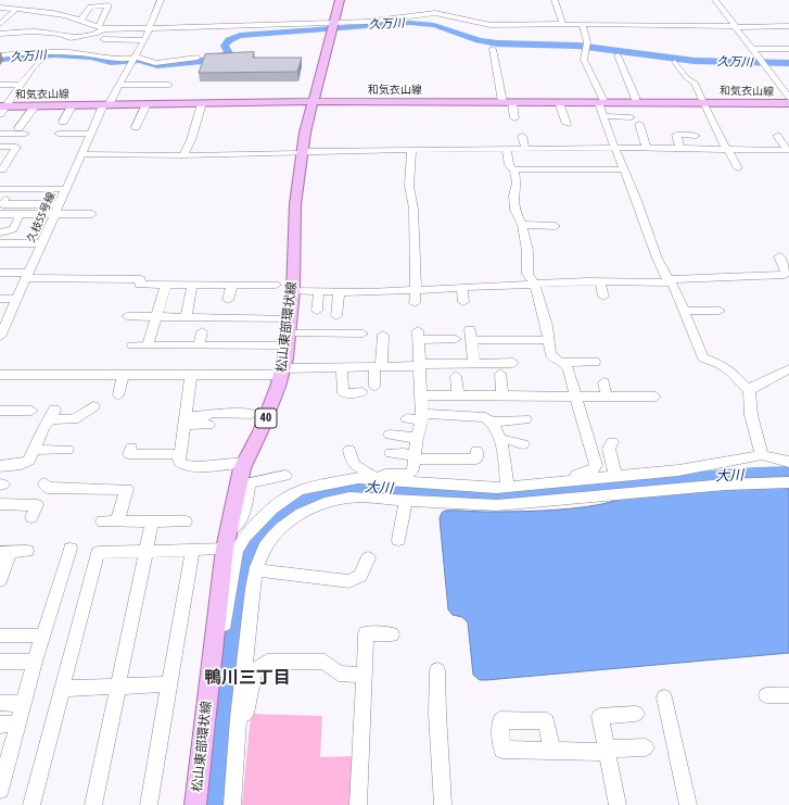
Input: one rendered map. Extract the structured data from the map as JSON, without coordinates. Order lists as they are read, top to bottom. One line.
{"streets":{"main road":["和気衣山線","松山東部環状線","40"],"street":["久枝55号線"]},"crossings":[["和気衣山線","久枝55号線"],["和気衣山線","松山東部環状線"]],"districts":["鴨川三丁目"],"water":["久万川","大川"]}
